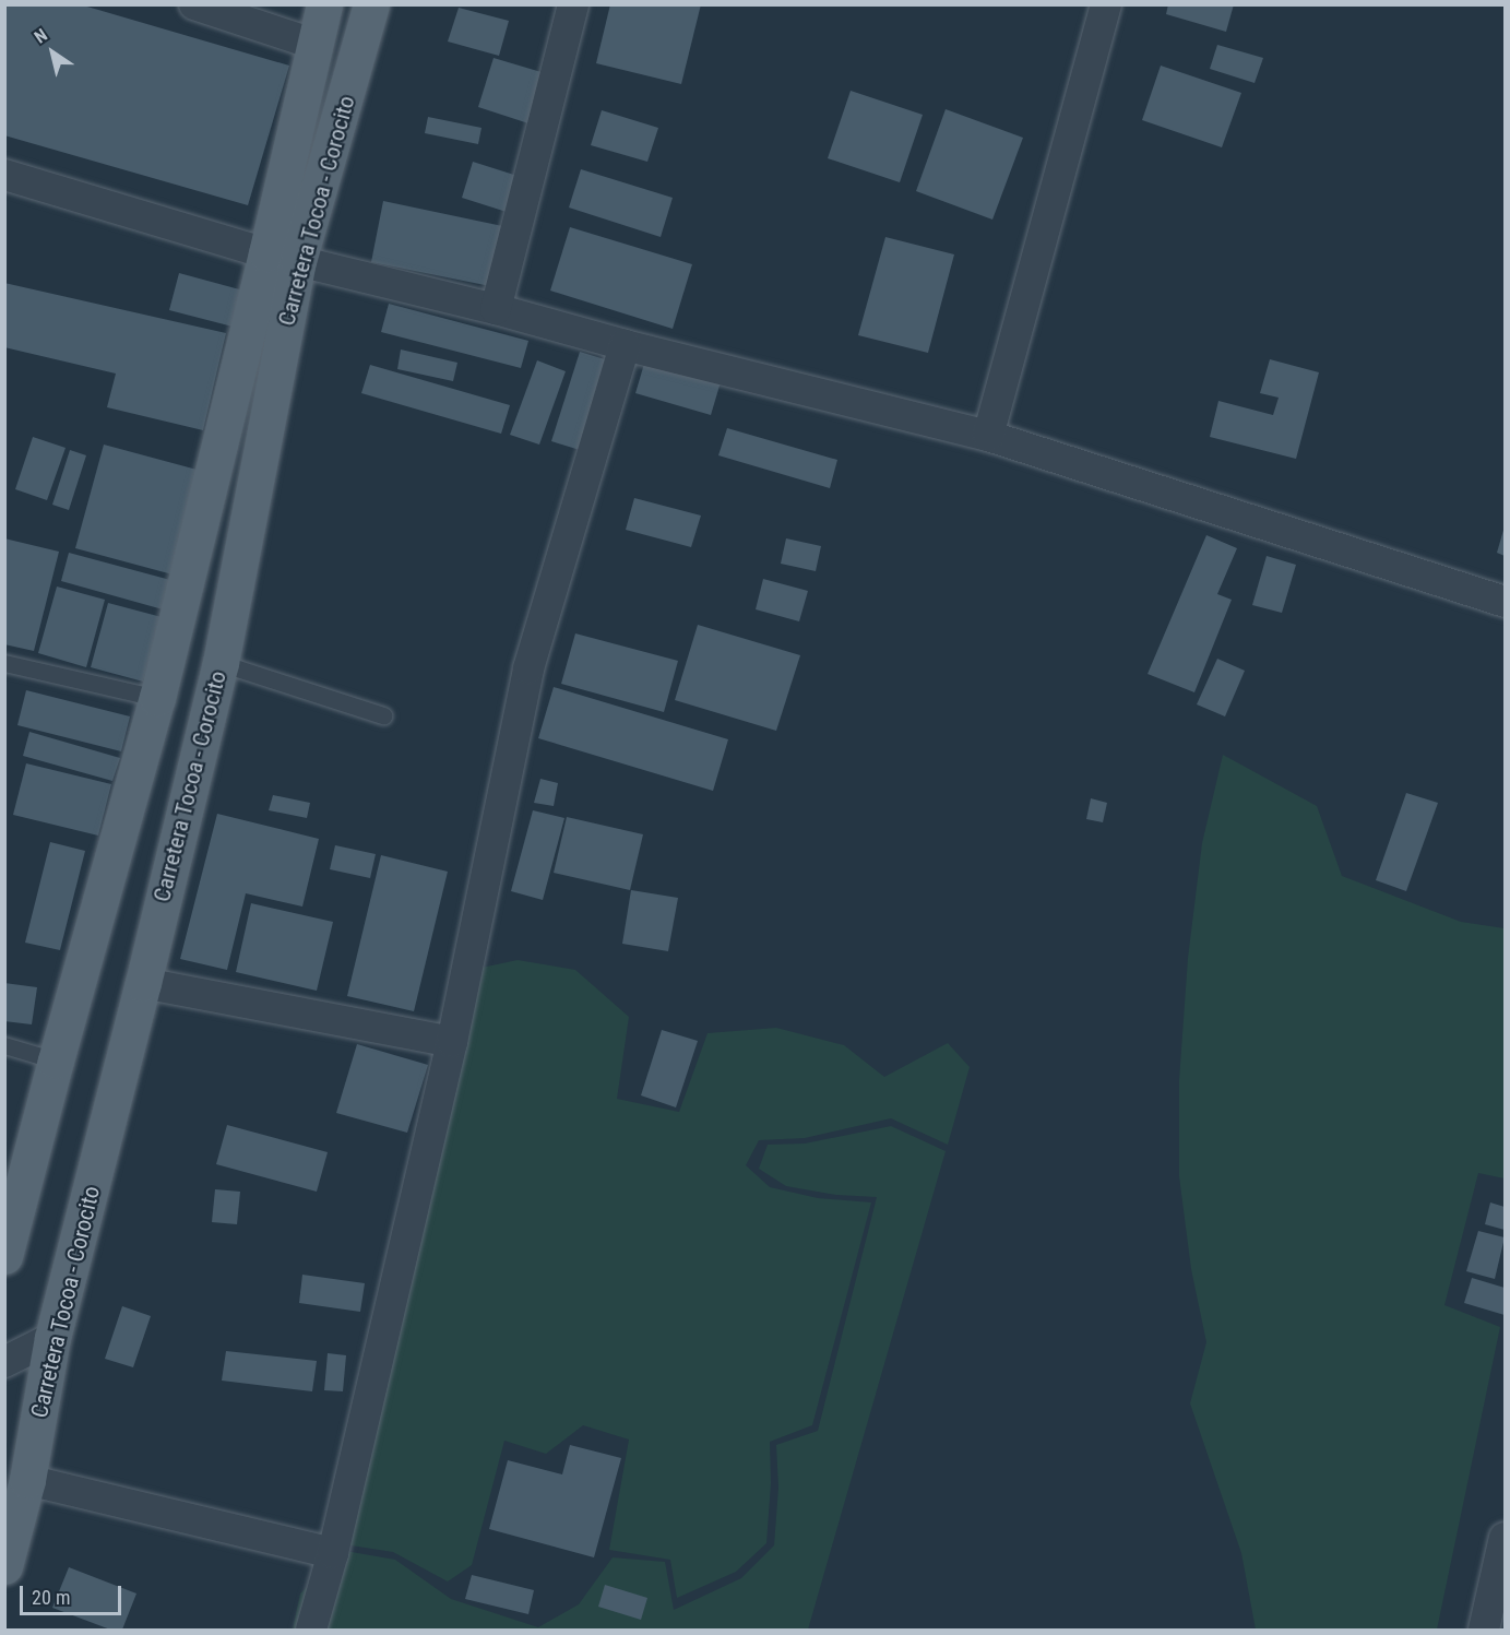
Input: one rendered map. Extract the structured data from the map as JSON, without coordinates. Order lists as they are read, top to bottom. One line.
{"streets":{"main road":["Carretera Tocoa - Corocito"]},"scale_bar":"20 m","north":"top left"}
